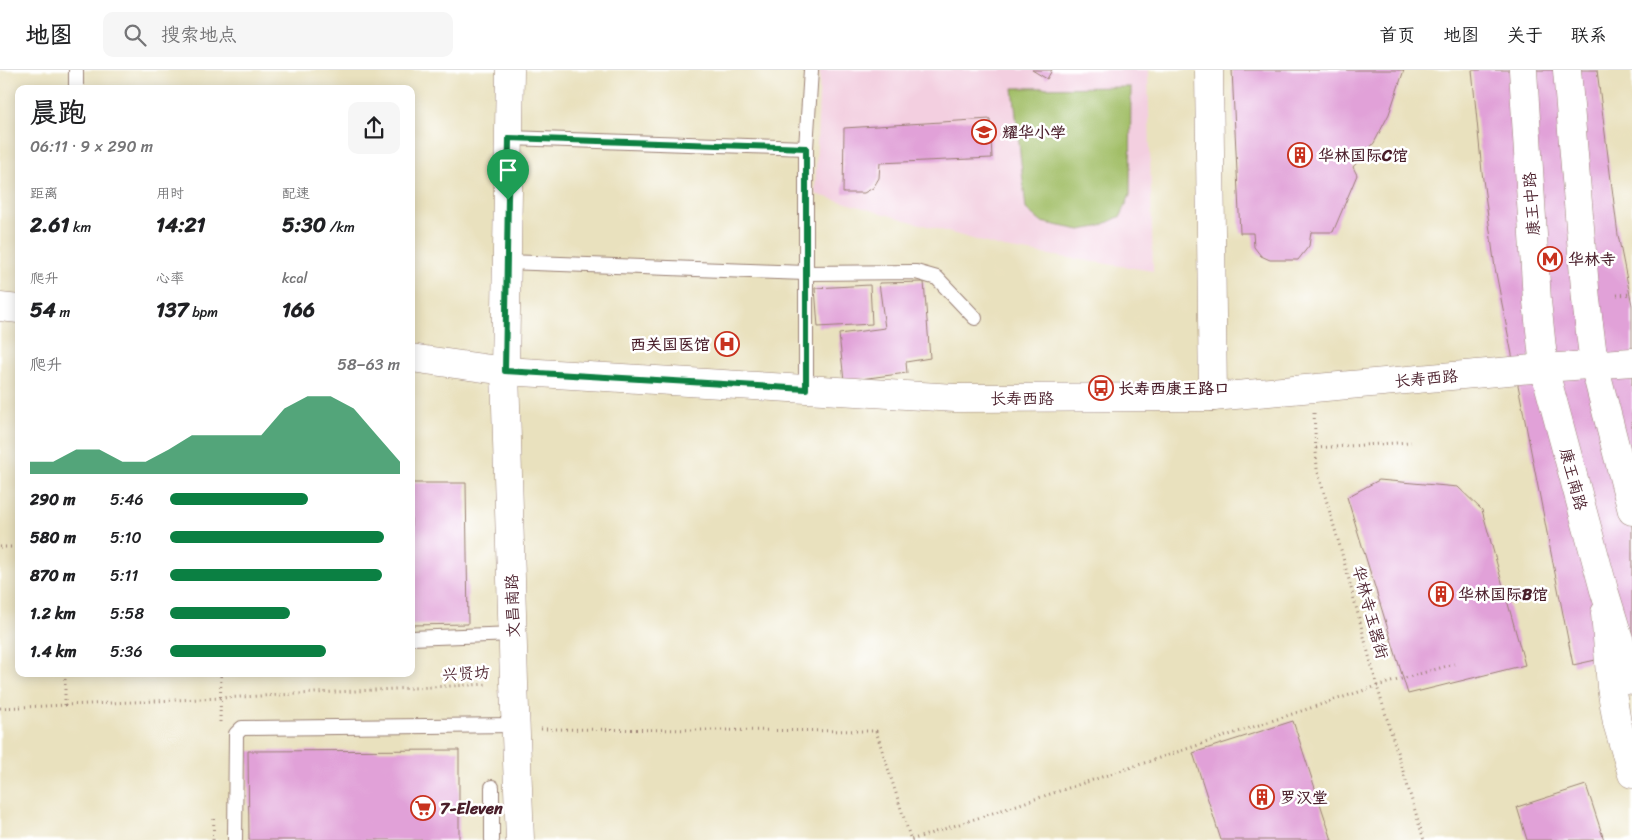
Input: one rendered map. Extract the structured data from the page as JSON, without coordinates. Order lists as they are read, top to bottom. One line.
{"streets":{"street":["康王中路","长寿西路","康王南路","文昌南路"],"path":["华林寺玉器街","兴贤坊"]},"crossings":[["康王中路","长寿西路"],["康王中路","康王南路"],["长寿西路","康王南路"],["长寿西路","文昌南路"],["长寿西路","华林寺玉器街"],["文昌南路","兴贤坊"]],"places":{"school or university":["耀华小学"],"building":["华林国际C馆","华林国际B馆","罗汉堂"],"metro station":["华林寺"],"hospital":["西关国医馆"],"bus stop":["长寿西康王路口"],"supermarket":["7-Eleven"]},"page":{"header":"地图","search":"搜索地点","nav":["首页","地图","关于","联系"],"heading":["晨跑","06:11 · 9 × 290 m"],"stats":[["距离","2.61 km"],["用时","14:21"],["配速","5:30 /km"],["爬升","54 m"],["心率","137 bpm"],["kcal","166"]],"chart":["爬升","58–63 m"],"list":[{"name":"290 m","note":"5:46"},{"name":"580 m","note":"5:10"},{"name":"870 m","note":"5:11"},{"name":"1.2 km","note":"5:58"},{"name":"1.4 km","note":"5:36"}]}}
